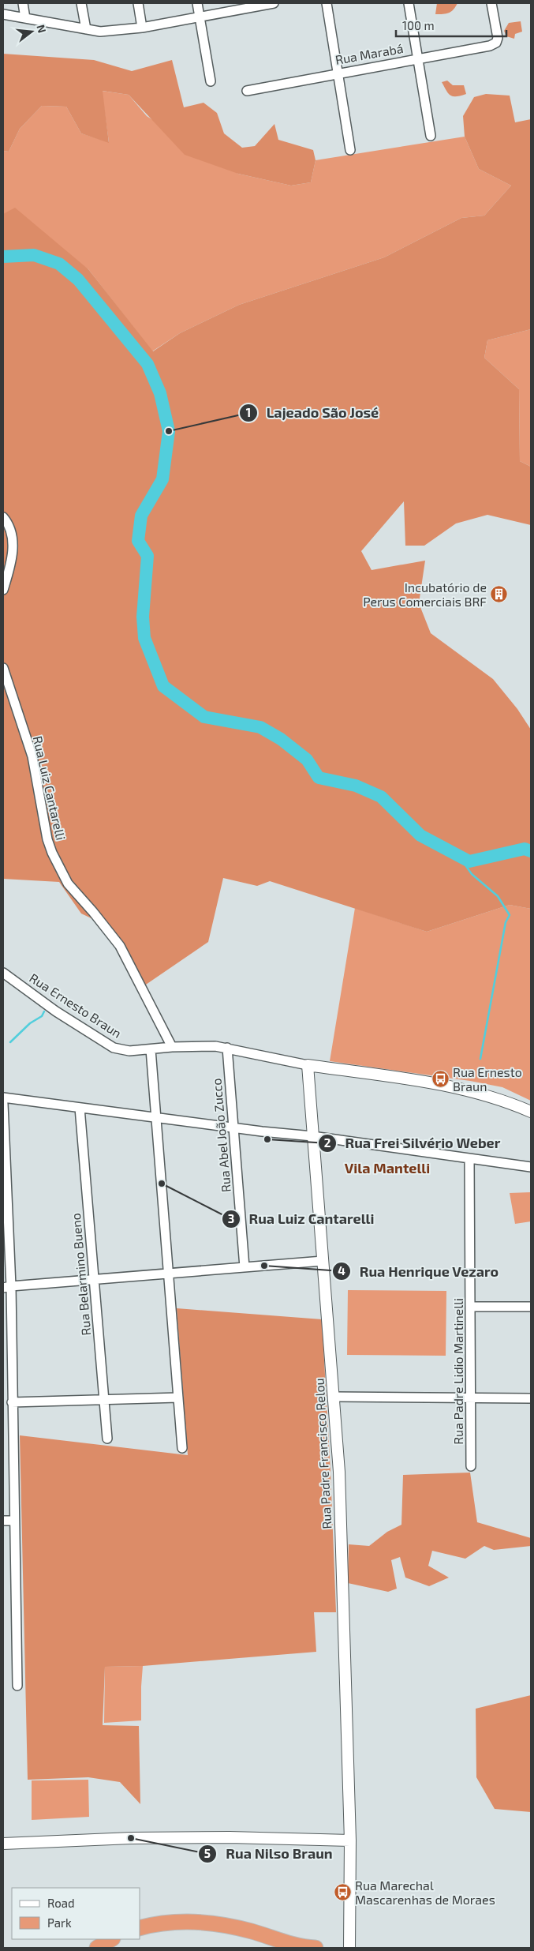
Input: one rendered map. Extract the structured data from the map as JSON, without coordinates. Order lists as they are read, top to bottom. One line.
{"streets":{"street":["Rua Marabá","Rua Luiz Cantarelli","Rua Ernesto Braun","Rua Abel João Zucco","Rua Belarmino Bueno","Rua Padre Lidio Martinelli","Rua Padre Francisco Relou"]},"crossings":[["Rua Luiz Cantarelli","Rua Ernesto Braun"],["Rua Ernesto Braun","Rua Abel João Zucco"],["Rua Ernesto Braun","Rua Padre Francisco Relou"]],"districts":["Vila Mantelli"],"places":{"other":["Lajeado São José","Rua Frei Silvério Weber","Rua Luiz Cantarelli","Rua Henrique Vezaro","Rua Nilso Braun"],"building":["Incubatório de Perus Comerciais BRF"],"bus stop":["Rua Ernesto Braun","Rua Marechal Mascarenhas de Moraes"]},"legend":["Road","Park"],"scale_bar":"100 m","north":"right"}
